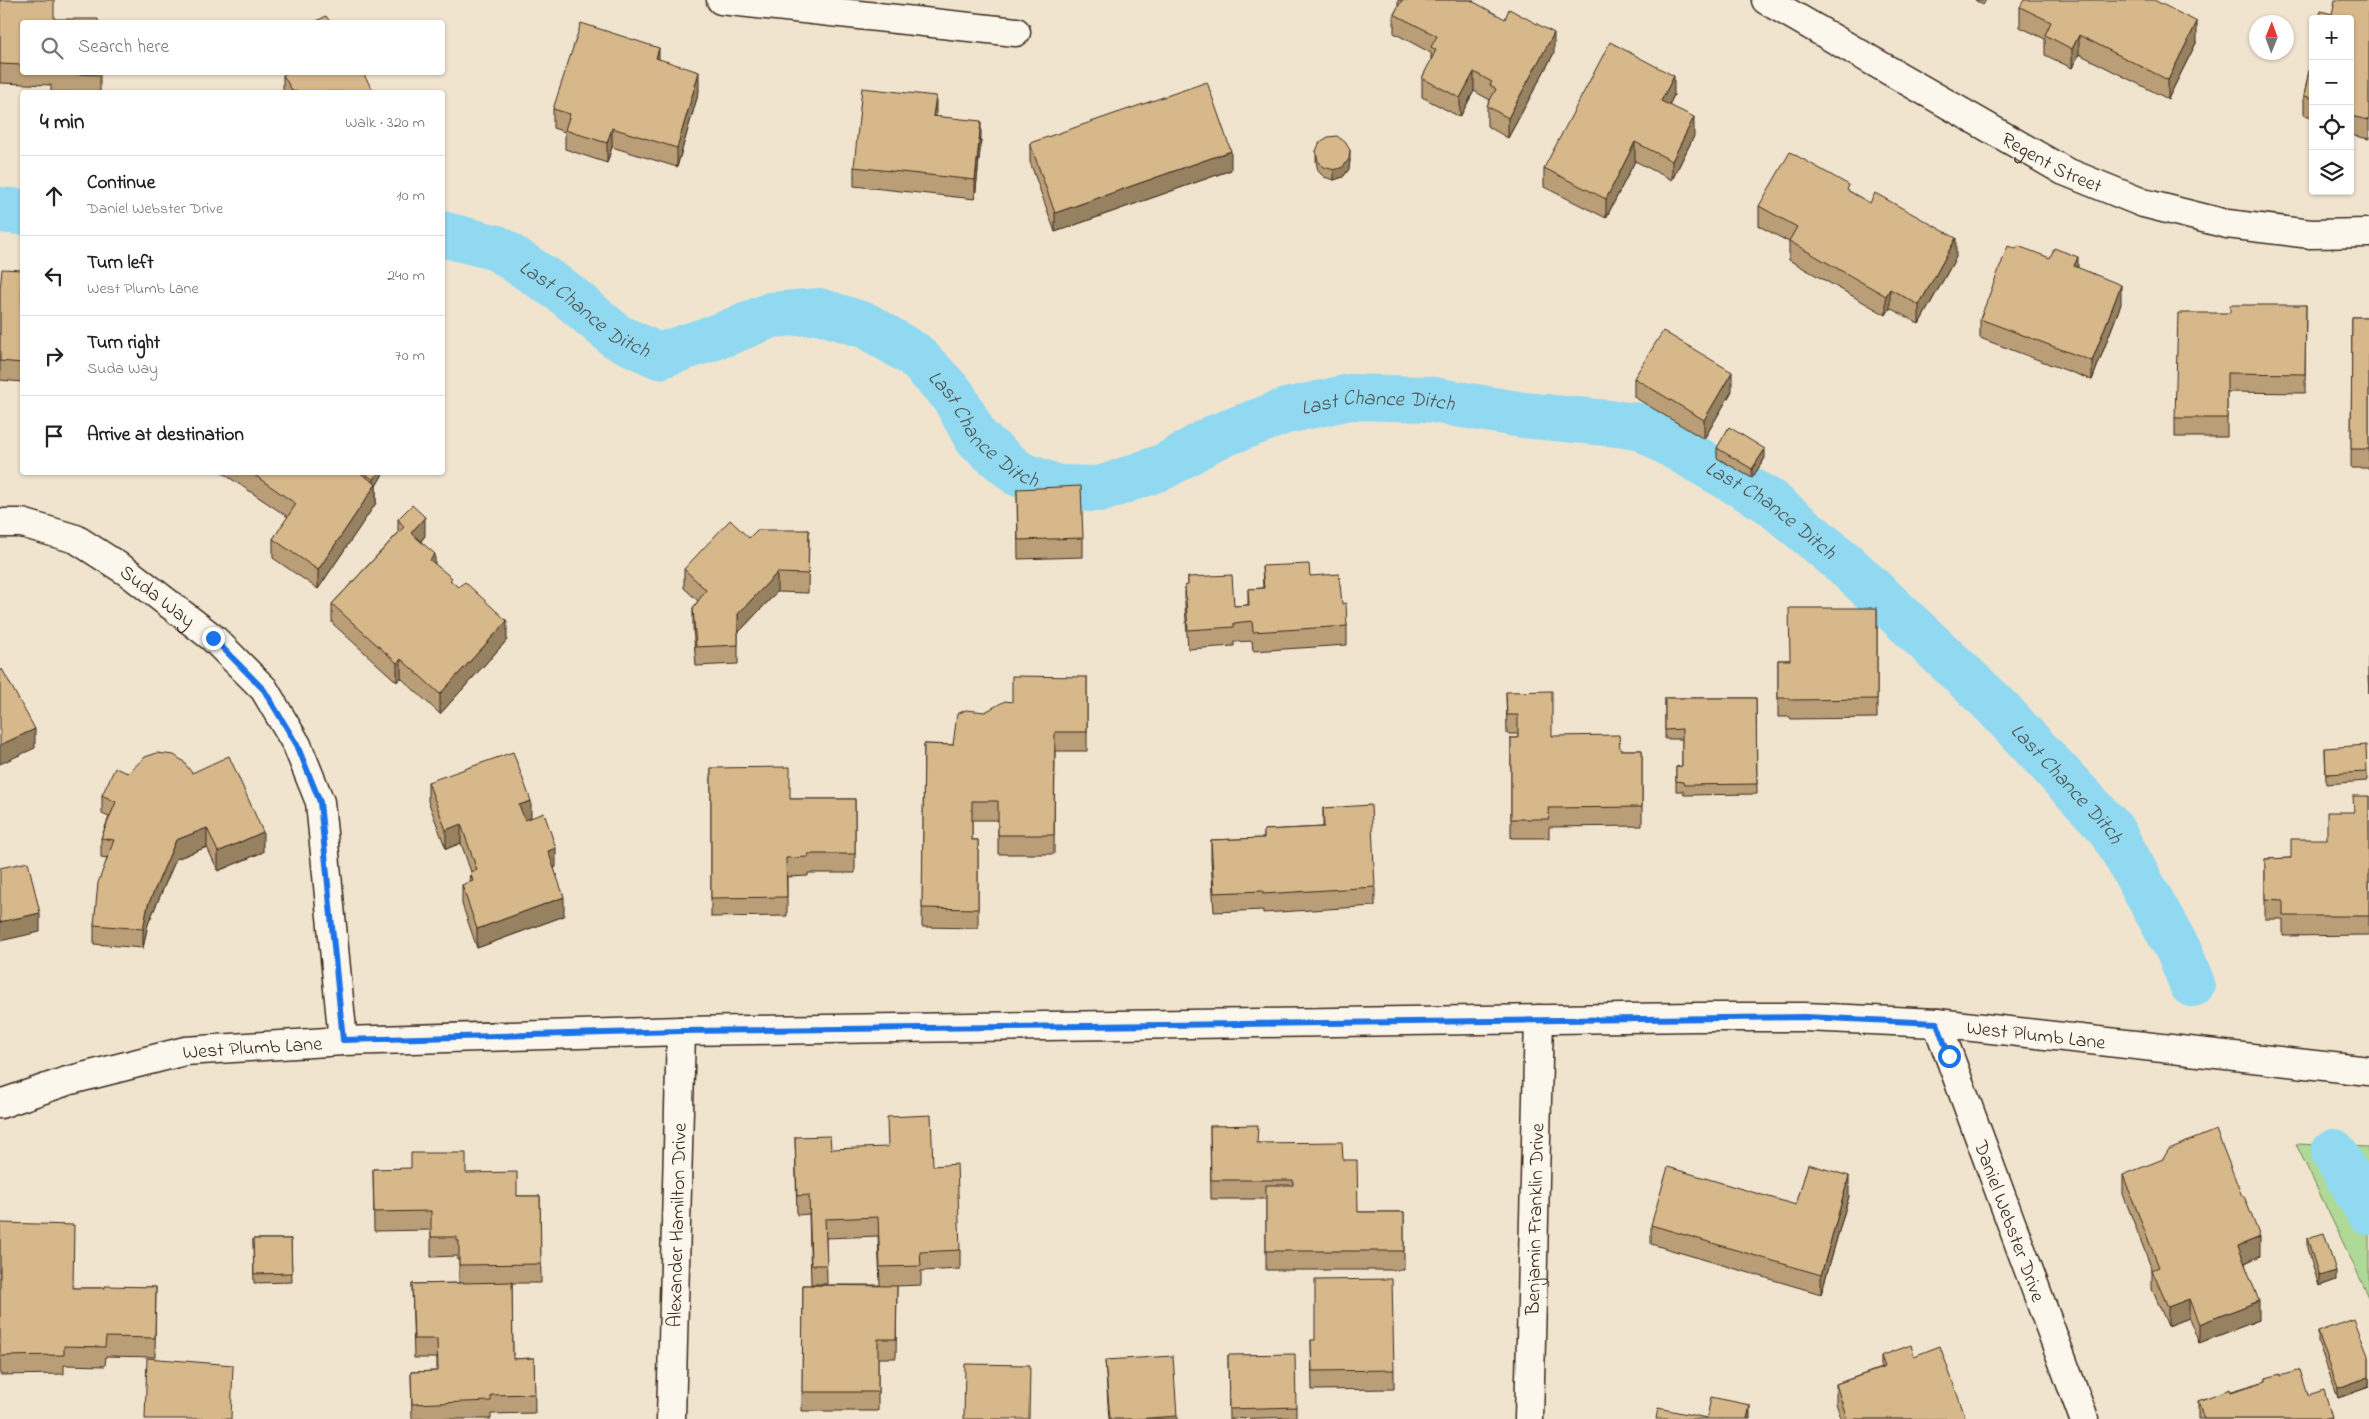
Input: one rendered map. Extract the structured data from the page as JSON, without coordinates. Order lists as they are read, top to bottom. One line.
{"streets":{"street":["Regent Street","Suda Way","West Plumb Lane","Benjamin Franklin Drive","Daniel Webster Drive","Alexander Hamilton Drive"]},"crossings":[["Suda Way","West Plumb Lane"],["West Plumb Lane","Benjamin Franklin Drive"],["West Plumb Lane","Daniel Webster Drive"],["West Plumb Lane","Alexander Hamilton Drive"]],"water":["Last Chance Ditch"],"north":"top","page":{"map_buttons":["+","−"],"search":"Search here","heading":["4 min","Walk · 320 m"],"list":[["Continue","Daniel Webster Drive","10 m"],["Turn left","West Plumb Lane","240 m"],["Turn right","Suda Way","70 m"],"Arrive at destination"]}}
